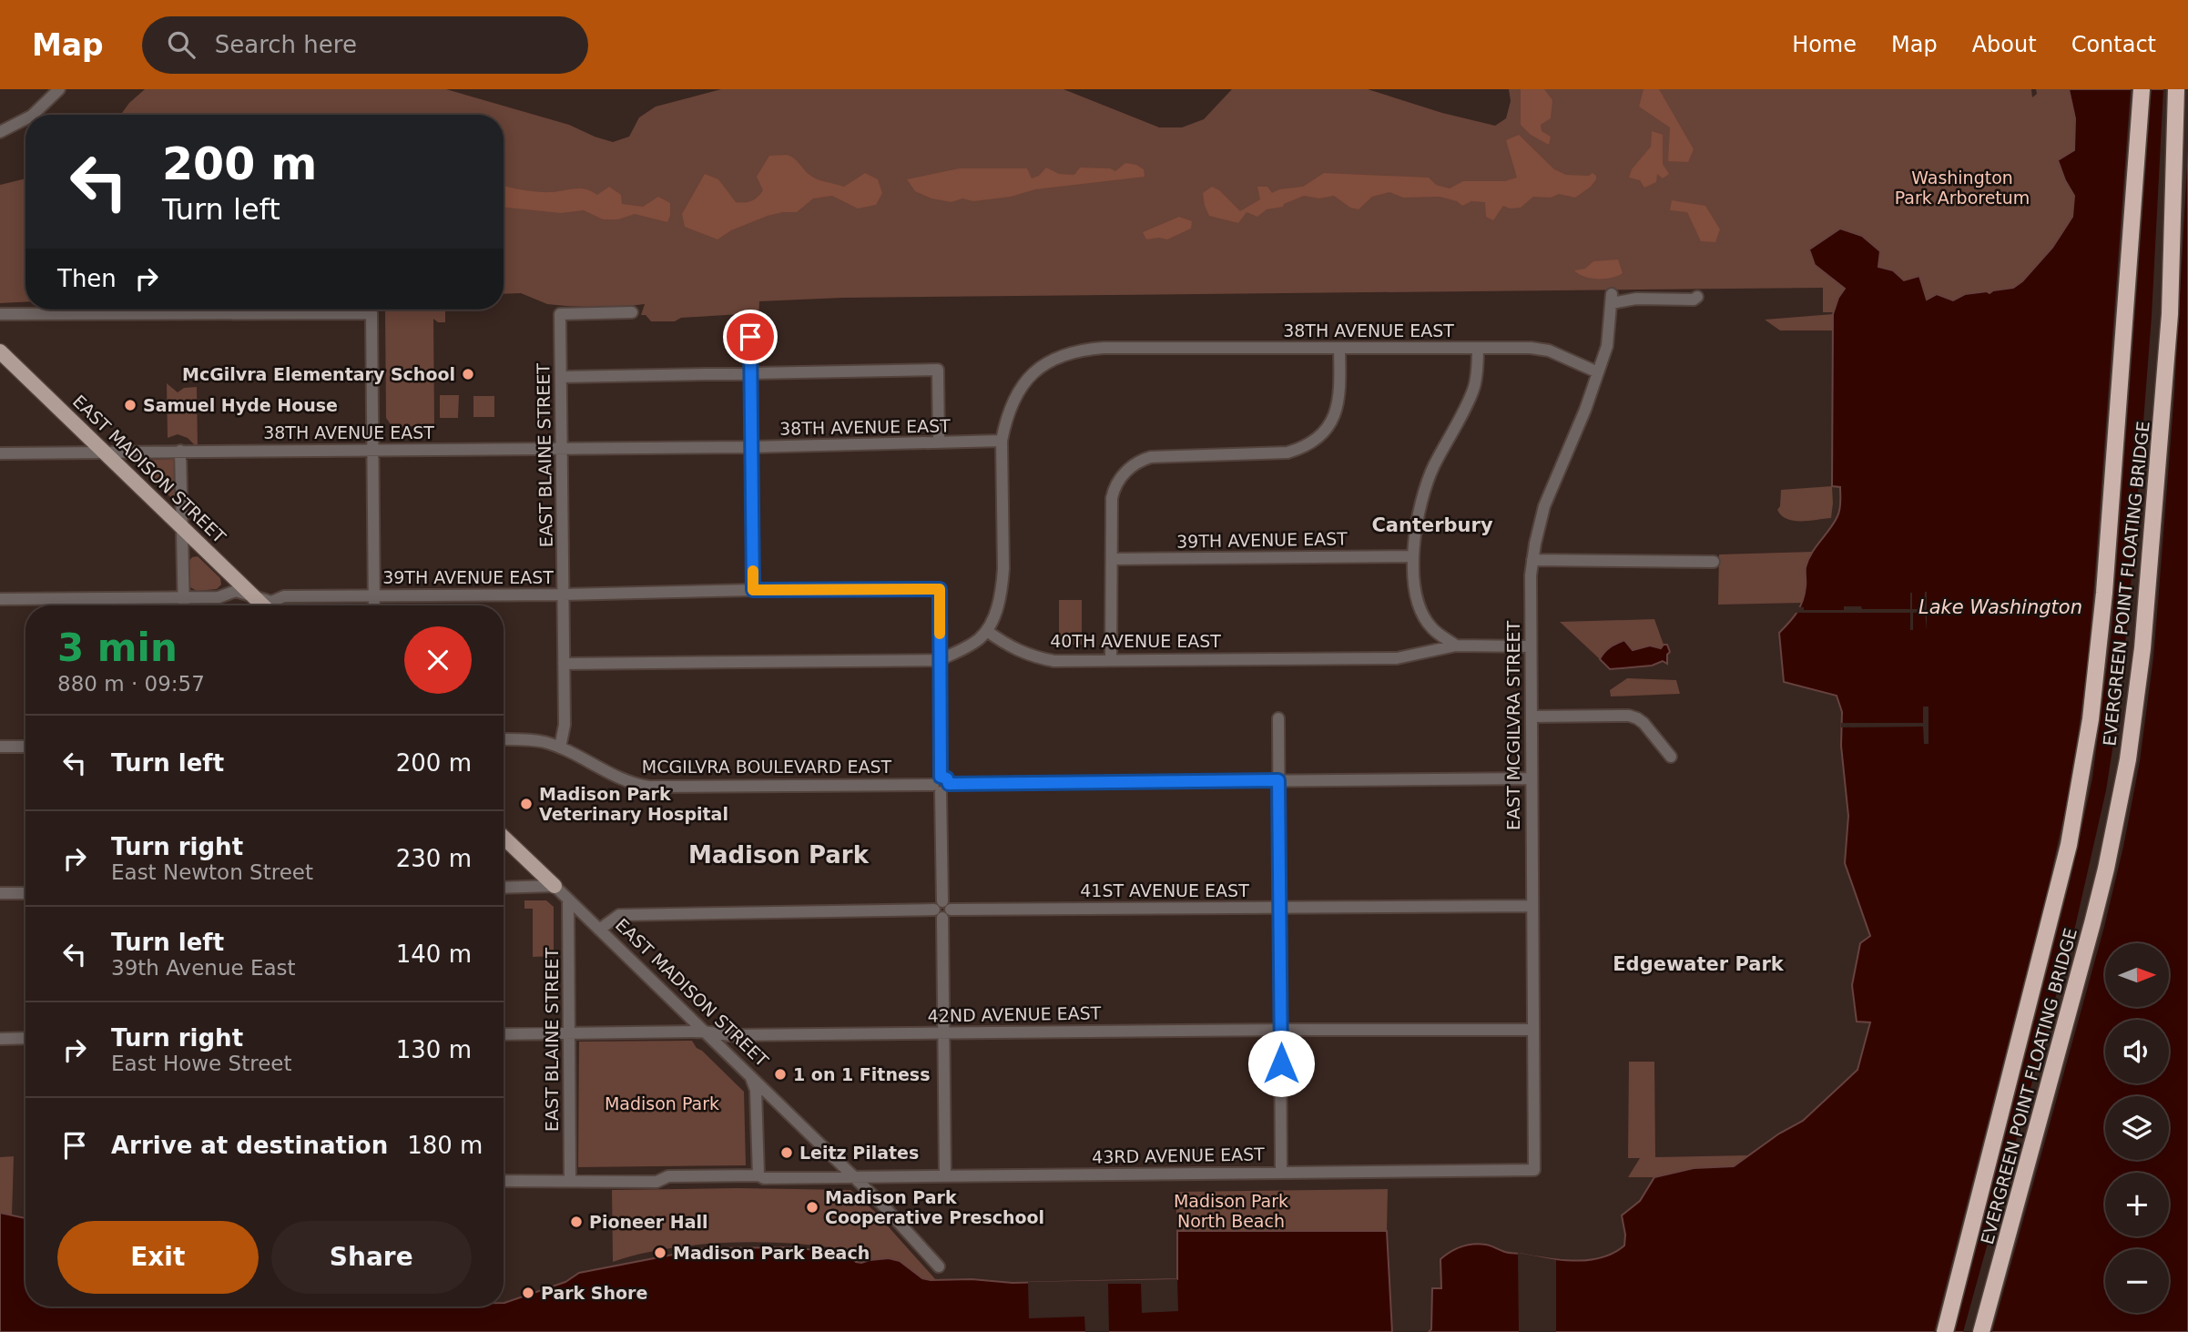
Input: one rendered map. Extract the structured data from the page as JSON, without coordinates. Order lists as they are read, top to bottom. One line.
{"streets":{"highway":["EVERGREEN POINT FLOATING BRIDGE"],"main road":["EAST MADISON STREET"],"street":["38TH AVENUE EAST","EAST BLAINE STREET","39TH AVENUE EAST","40TH AVENUE EAST","EAST MCGILVRA STREET","MCGILVRA BOULEVARD EAST","41ST AVENUE EAST","42ND AVENUE EAST","43RD AVENUE EAST"]},"crossings":[["38TH AVENUE EAST","EAST BLAINE STREET"],["38TH AVENUE EAST","EAST MADISON STREET"],["38TH AVENUE EAST","EAST MCGILVRA STREET"],["EAST BLAINE STREET","EAST MADISON STREET"],["EAST BLAINE STREET","39TH AVENUE EAST"],["EAST BLAINE STREET","MCGILVRA BOULEVARD EAST"],["EAST BLAINE STREET","42ND AVENUE EAST"],["EAST BLAINE STREET","43RD AVENUE EAST"],["EAST MADISON STREET","39TH AVENUE EAST"],["EAST MADISON STREET","41ST AVENUE EAST"],["EAST MADISON STREET","42ND AVENUE EAST"],["EAST MADISON STREET","43RD AVENUE EAST"],["40TH AVENUE EAST","EAST MCGILVRA STREET"],["EAST MCGILVRA STREET","MCGILVRA BOULEVARD EAST"],["EAST MCGILVRA STREET","41ST AVENUE EAST"],["EAST MCGILVRA STREET","42ND AVENUE EAST"],["EAST MCGILVRA STREET","43RD AVENUE EAST"]],"districts":["Canterbury","Madison Park","Edgewater Park"],"water":["Lake Washington"],"parks":["Washington Park Arboretum","Madison Park","Madison Park North Beach"],"places":["McGilvra Elementary School","Samuel Hyde House","Madison Park Veterinary Hospital","1 on 1 Fitness","Leitz Pilates","Madison Park Cooperative Preschool","Pioneer Hall","Madison Park Beach","Park Shore"],"north":"right","page":{"header":"Map","search":"Search here","nav":["Home","Map","About","Contact"],"turn":["200 m","Turn left"],"then":"Then","heading":["3 min","880 m · 09:57"],"list":[{"name":"Turn left","value":"200 m"},{"name":"Turn right","note":"East Newton Street","value":"230 m"},{"name":"Turn left","note":"39th Avenue East","value":"140 m"},{"name":"Turn right","note":"East Howe Street","value":"130 m"},{"name":"Arrive at destination","value":"180 m"}],"map_buttons":["+","−"],"buttons":["Exit","Share"]}}
